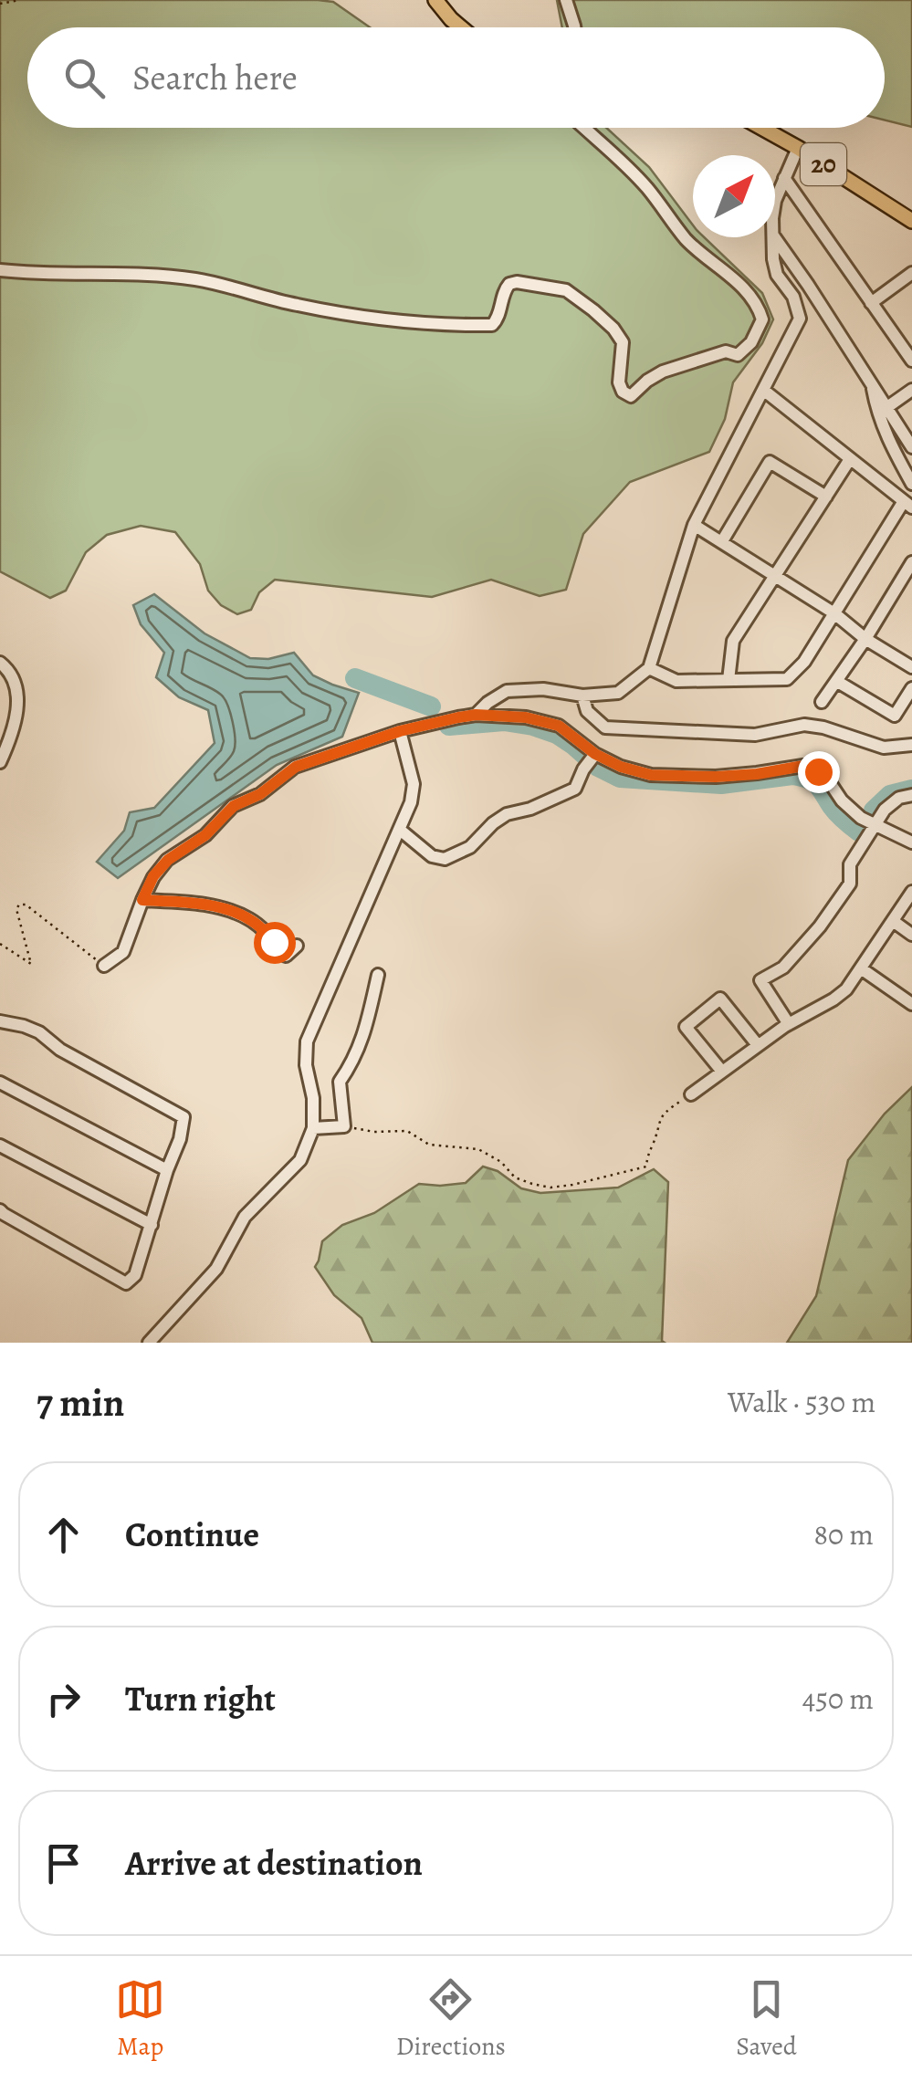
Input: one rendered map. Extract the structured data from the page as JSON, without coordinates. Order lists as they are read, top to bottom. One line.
{"streets":{"main road":["20"]},"north":"top right","page":{"search":"Search here","heading":["7 min","Walk · 530 m"],"list":[["Continue","80 m"],["Turn right","450 m"],"Arrive at destination"],"nav":["Map","Directions","Saved"]}}
